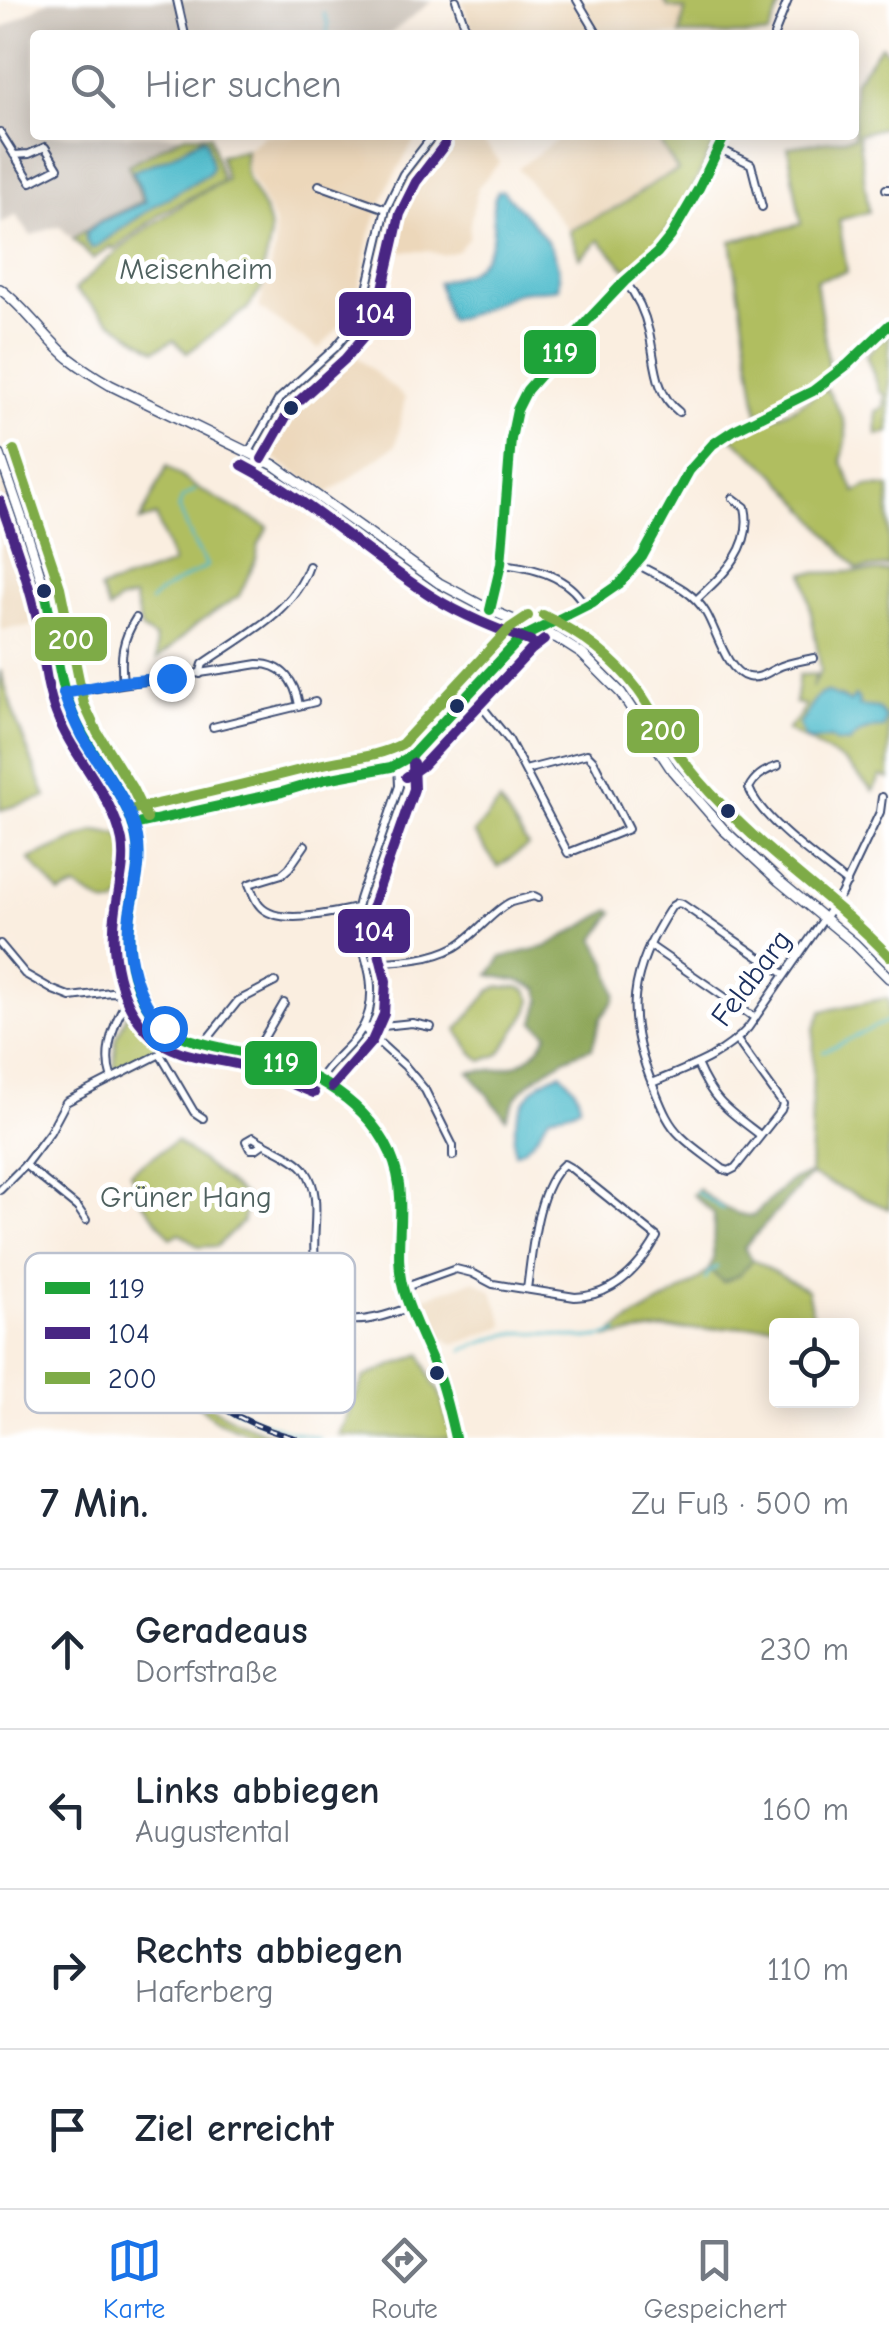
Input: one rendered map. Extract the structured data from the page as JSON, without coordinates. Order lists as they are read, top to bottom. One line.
{"streets":{"street":["Feldbarg"]},"parks":["Meisenheim","Grüner Hang"],"lines":["transit line 119","transit line 104","transit line 200"],"legend":["119","104","200"],"page":{"search":"Hier suchen","heading":["7 Min.","Zu Fuß · 500 m"],"list":[["Geradeaus","Dorfstraße","230 m"],["Links abbiegen","Augustental","160 m"],["Rechts abbiegen","Haferberg","110 m"],"Ziel erreicht"],"nav":["Karte","Route","Gespeichert"]}}
